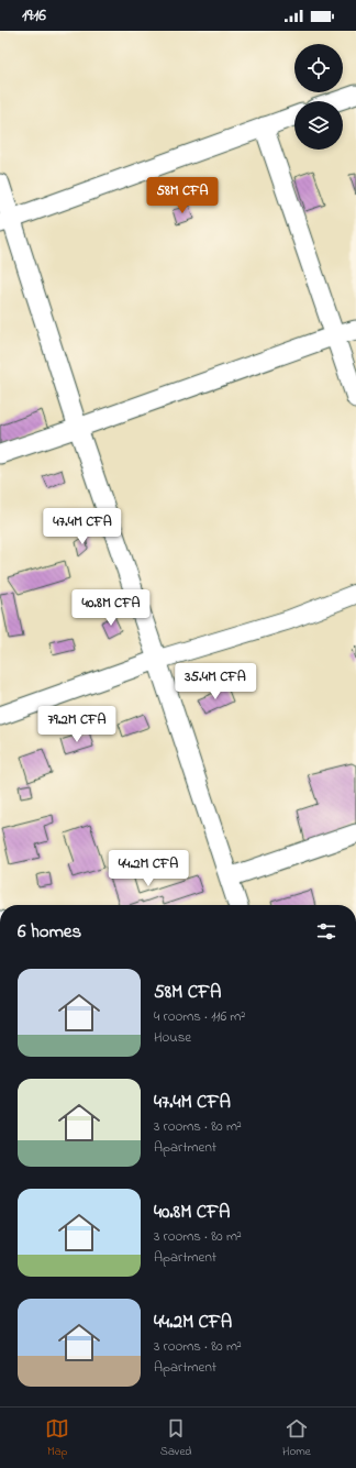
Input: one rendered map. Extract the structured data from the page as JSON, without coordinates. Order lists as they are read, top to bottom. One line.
{"page":{"status":"19:16","price":["58M CFA","47.4M CFA","40.8M CFA","35.4M CFA","79.2M CFA","44.2M CFA"],"heading":"6 homes","list":[{"name":"58M CFA","note":"4 rooms · 116 m² · House"},{"name":"47.4M CFA","note":"3 rooms · 80 m² · Apartment"},{"name":"40.8M CFA","note":"3 rooms · 80 m² · Apartment"},{"name":"44.2M CFA","note":"3 rooms · 80 m² · Apartment"}],"tabs":["Map","Saved","Home"]}}
